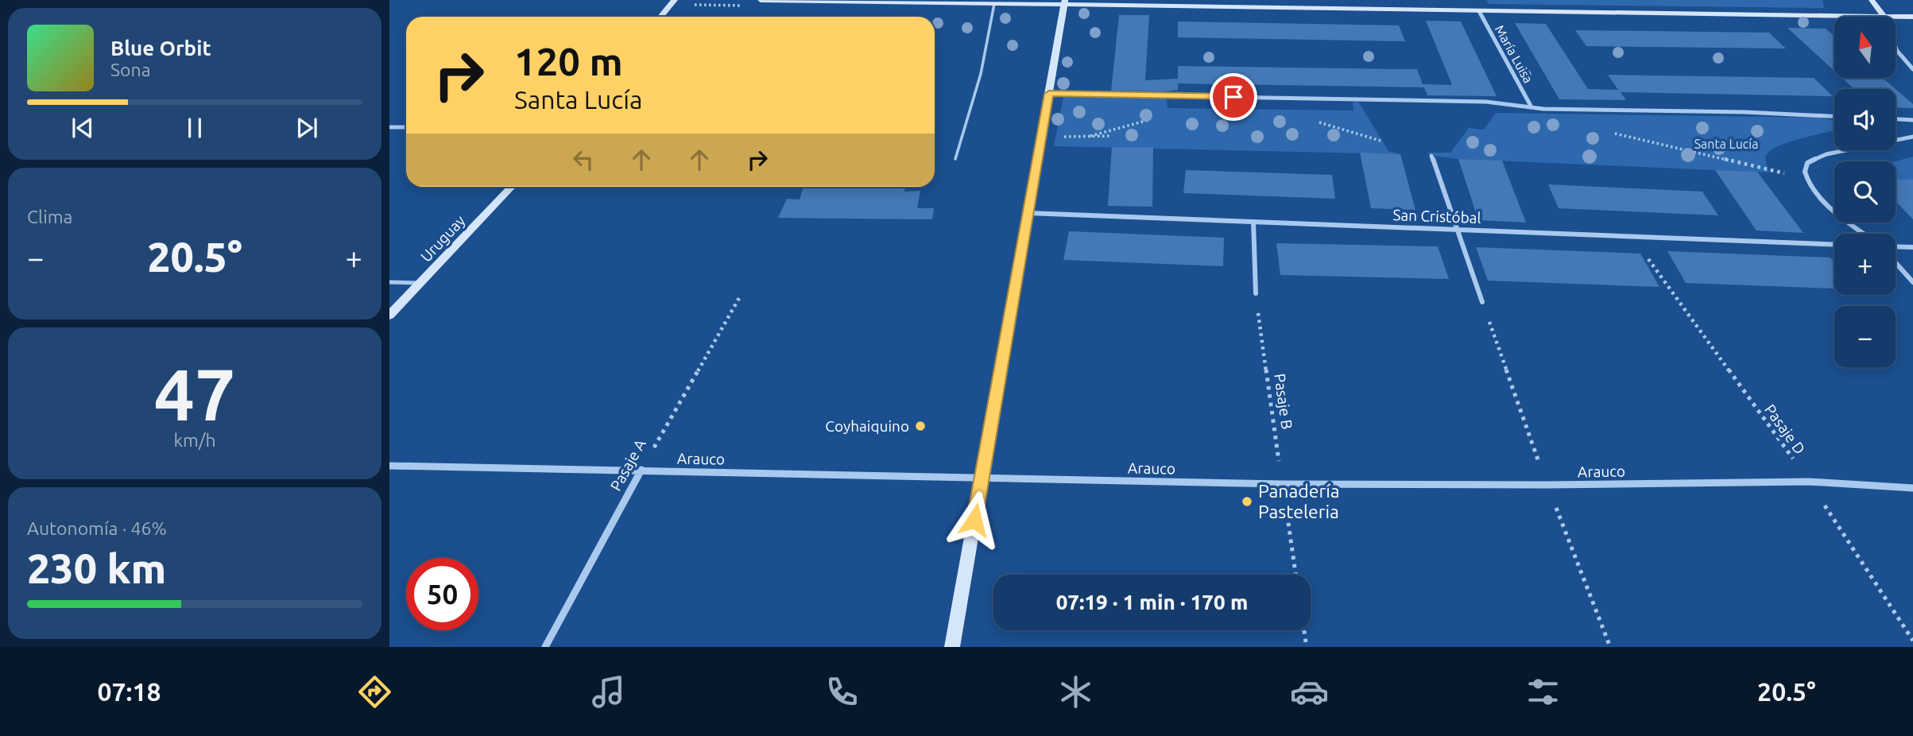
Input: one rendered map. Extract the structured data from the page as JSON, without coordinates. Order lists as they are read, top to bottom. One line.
{"streets":{"street":["María Luisa","San Cristóbal","Uruguay","Arauco","Pasaje A"],"path":["Pasaje B","Pasaje D"]},"crossings":[["San Cristóbal","Pasaje D"],["Pasaje B","Arauco"],["Pasaje D","Arauco"],["Arauco","Pasaje A"]],"parks":["Santa Lucía"],"places":["Coyhaiquino","Panadería Pasteleria"],"north":"top","page":{"map_buttons":["+","−"],"turn":["120 m","Santa Lucía"],"song":["Blue Orbit","Sona"],"tile":["Clima",["47","km/h"],["Autonomía · 46%","230 km"]],"heat":["−","20.5°","+"],"limit":"50","trip":"07:19 · 1 min · 170 m","tabs":["07:18","20.5°"]}}
